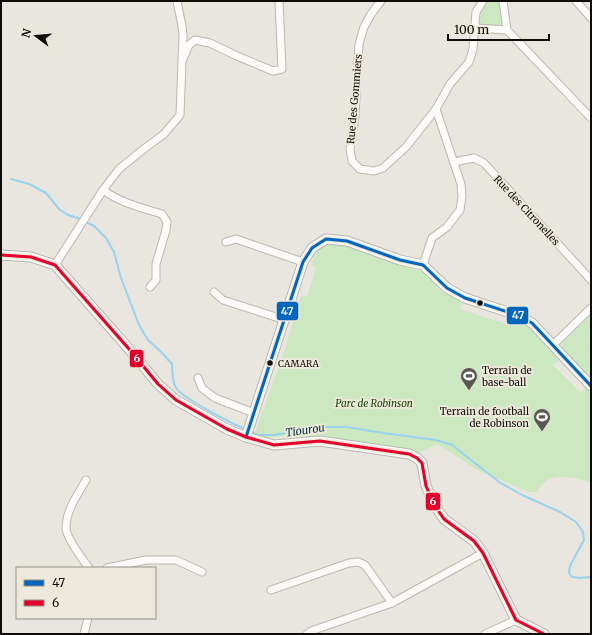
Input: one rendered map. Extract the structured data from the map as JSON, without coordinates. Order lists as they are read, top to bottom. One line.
{"streets":{"street":["Rue des Gommiers","Rue des Citronelles"]},"water":["Tiourou"],"parks":["Parc de Robinson"],"places":{"other":["CAMARA"],"sports":["Terrain de base-ball","Terrain de football de Robinson"]},"lines":["transit line 47","transit line 6"],"legend":["47","6"],"scale_bar":"100 m","north":"left"}
